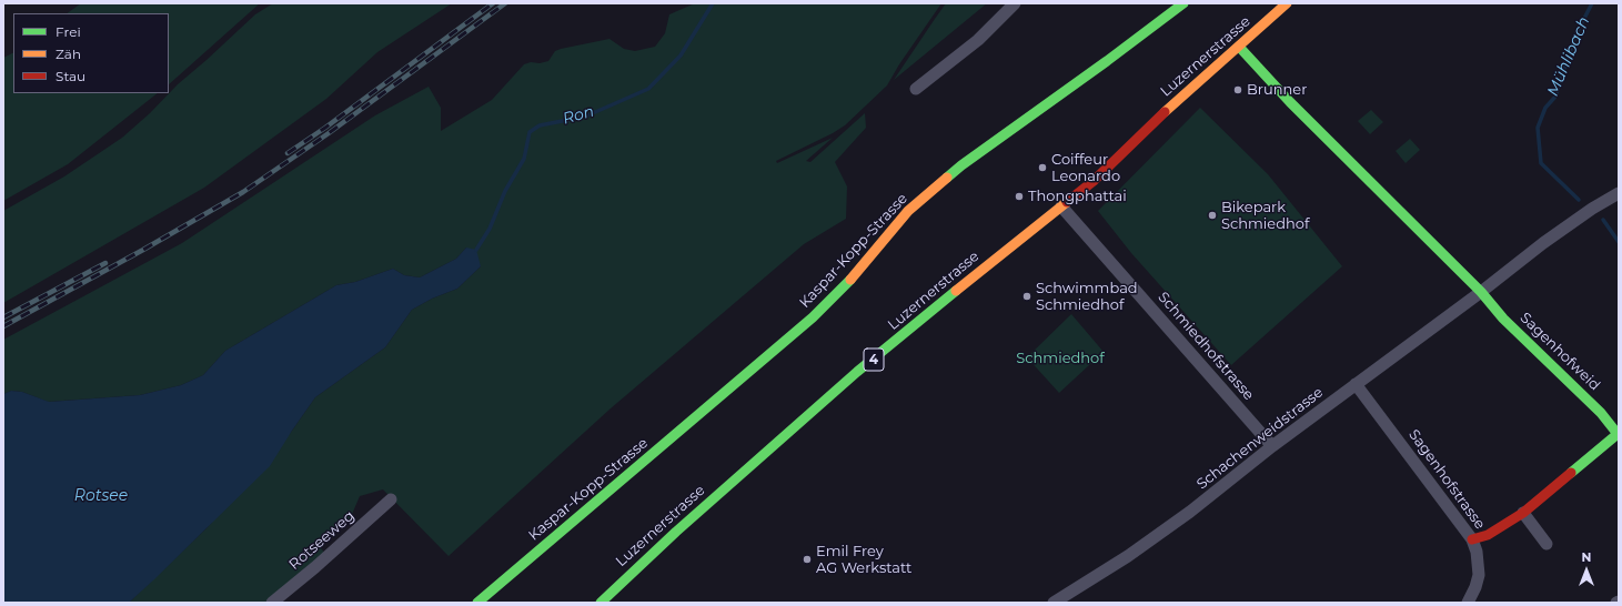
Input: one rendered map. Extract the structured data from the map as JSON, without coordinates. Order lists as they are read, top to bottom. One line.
{"streets":{"street":["Luzernerstrasse","Kaspar-Kopp-Strasse","Schmiedhofstrasse","Sagenhofweid","4","Schachenweidstrasse","Sagenhofstrasse","Rotseeweg"]},"crossings":[["Luzernerstrasse","Schmiedhofstrasse"],["Schmiedhofstrasse","Schachenweidstrasse"],["Sagenhofweid","Schachenweidstrasse"],["Sagenhofweid","Sagenhofstrasse"],["Schachenweidstrasse","Sagenhofstrasse"]],"water":["Mühlibach","Ron","Rotsee"],"parks":["Schmiedhof"],"places":["Brunner","Coiffeur Leonardo","Thongphattai","Bikepark Schmiedhof","Schwimmbad Schmiedhof","Emil Frey AG Werkstatt"],"legend":["Frei","Zäh","Stau"],"north":"top"}
